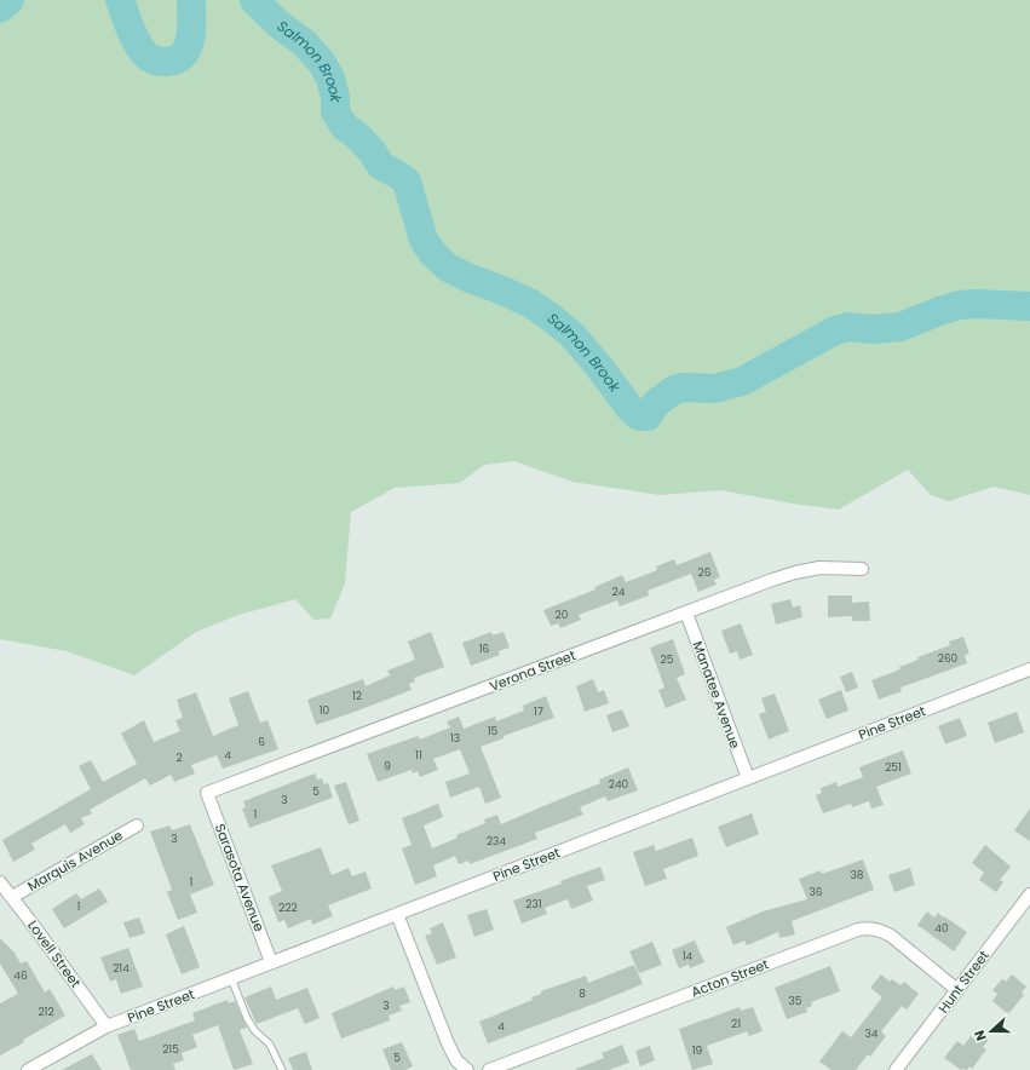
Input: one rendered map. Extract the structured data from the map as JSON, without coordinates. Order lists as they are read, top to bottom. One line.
{"streets":{"street":["Verona Street","Manatee Avenue","Pine Street","Marquis Avenue","Sarasota Avenue","Lovell Street","Acton Street","Hunt Street"]},"crossings":[["Verona Street","Manatee Avenue"],["Verona Street","Sarasota Avenue"],["Manatee Avenue","Pine Street"],["Pine Street","Sarasota Avenue"],["Pine Street","Lovell Street"],["Marquis Avenue","Lovell Street"],["Acton Street","Hunt Street"]],"water":["Salmon Brook"],"house_numbers":["26","24","20","16","260","25","12","10","17","15","13","6","4","11","2","9","251","240","5","3","1","3","234","38","1","36","231","1","222","40","14","214","46","8","35","3","212","21","4","34","215","19","5"],"north":"left"}
